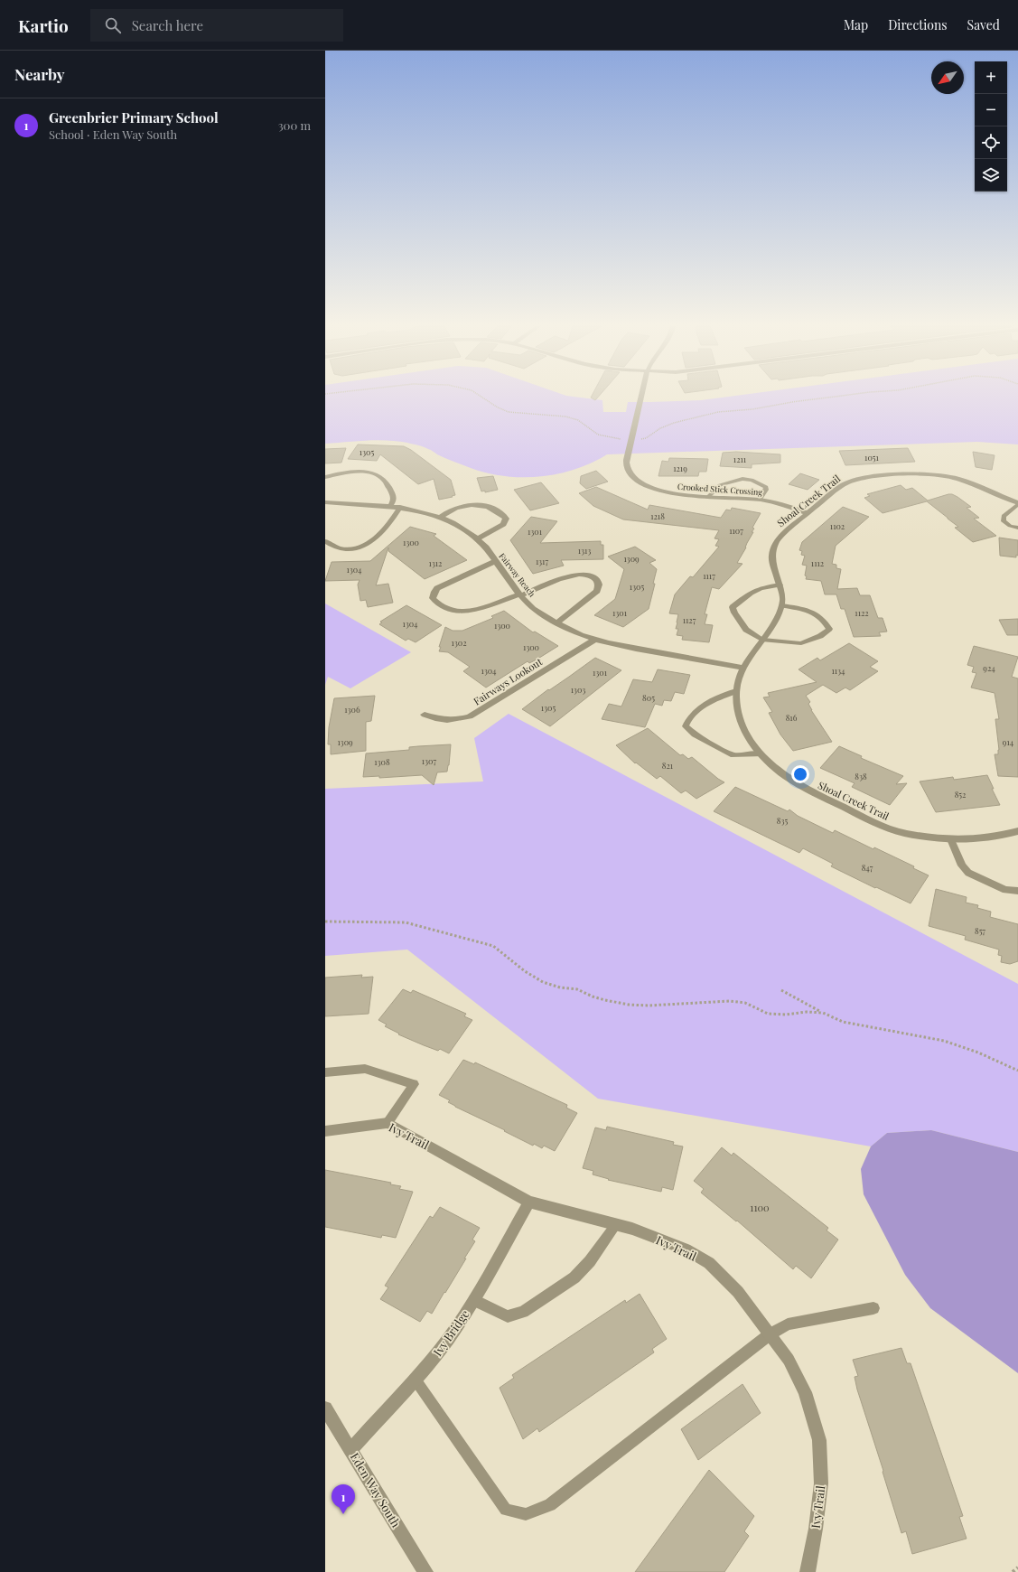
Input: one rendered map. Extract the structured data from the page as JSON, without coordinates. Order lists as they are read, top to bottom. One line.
{"streets":{"street":["Crooked Stick Crossing","Shoal Creek Trail","Fairway Reach","Fairways Lookout","Ivy Trail","Ivy Bridge","Eden Way South"]},"crossings":[["Crooked Stick Crossing","Shoal Creek Trail"],["Shoal Creek Trail","Fairway Reach"],["Fairway Reach","Fairways Lookout"],["Ivy Trail","Ivy Bridge"],["Ivy Bridge","Eden Way South"]],"house_numbers":["1305","1051","1211","1219","1218","1102","1107","1301","1300","1313","1309","1317","1312","1112","1304","1117","1305","1301","1122","1127","1304","1300","1302","1300","924","1304","1134","1301","1303","805","1305","1306","816","1309","914","1307","1308","821","838","852","835","847","857","1100"],"north":"bottom left","page":{"header":"Kartio","search":"Search here","nav":["Map","Directions","Saved"],"heading":"Nearby","map_buttons":["+","−"],"list":[{"mark":"1","name":"Greenbrier Primary School","note":"School · Eden Way South","value":"300 m"}],"pins":"1"}}
